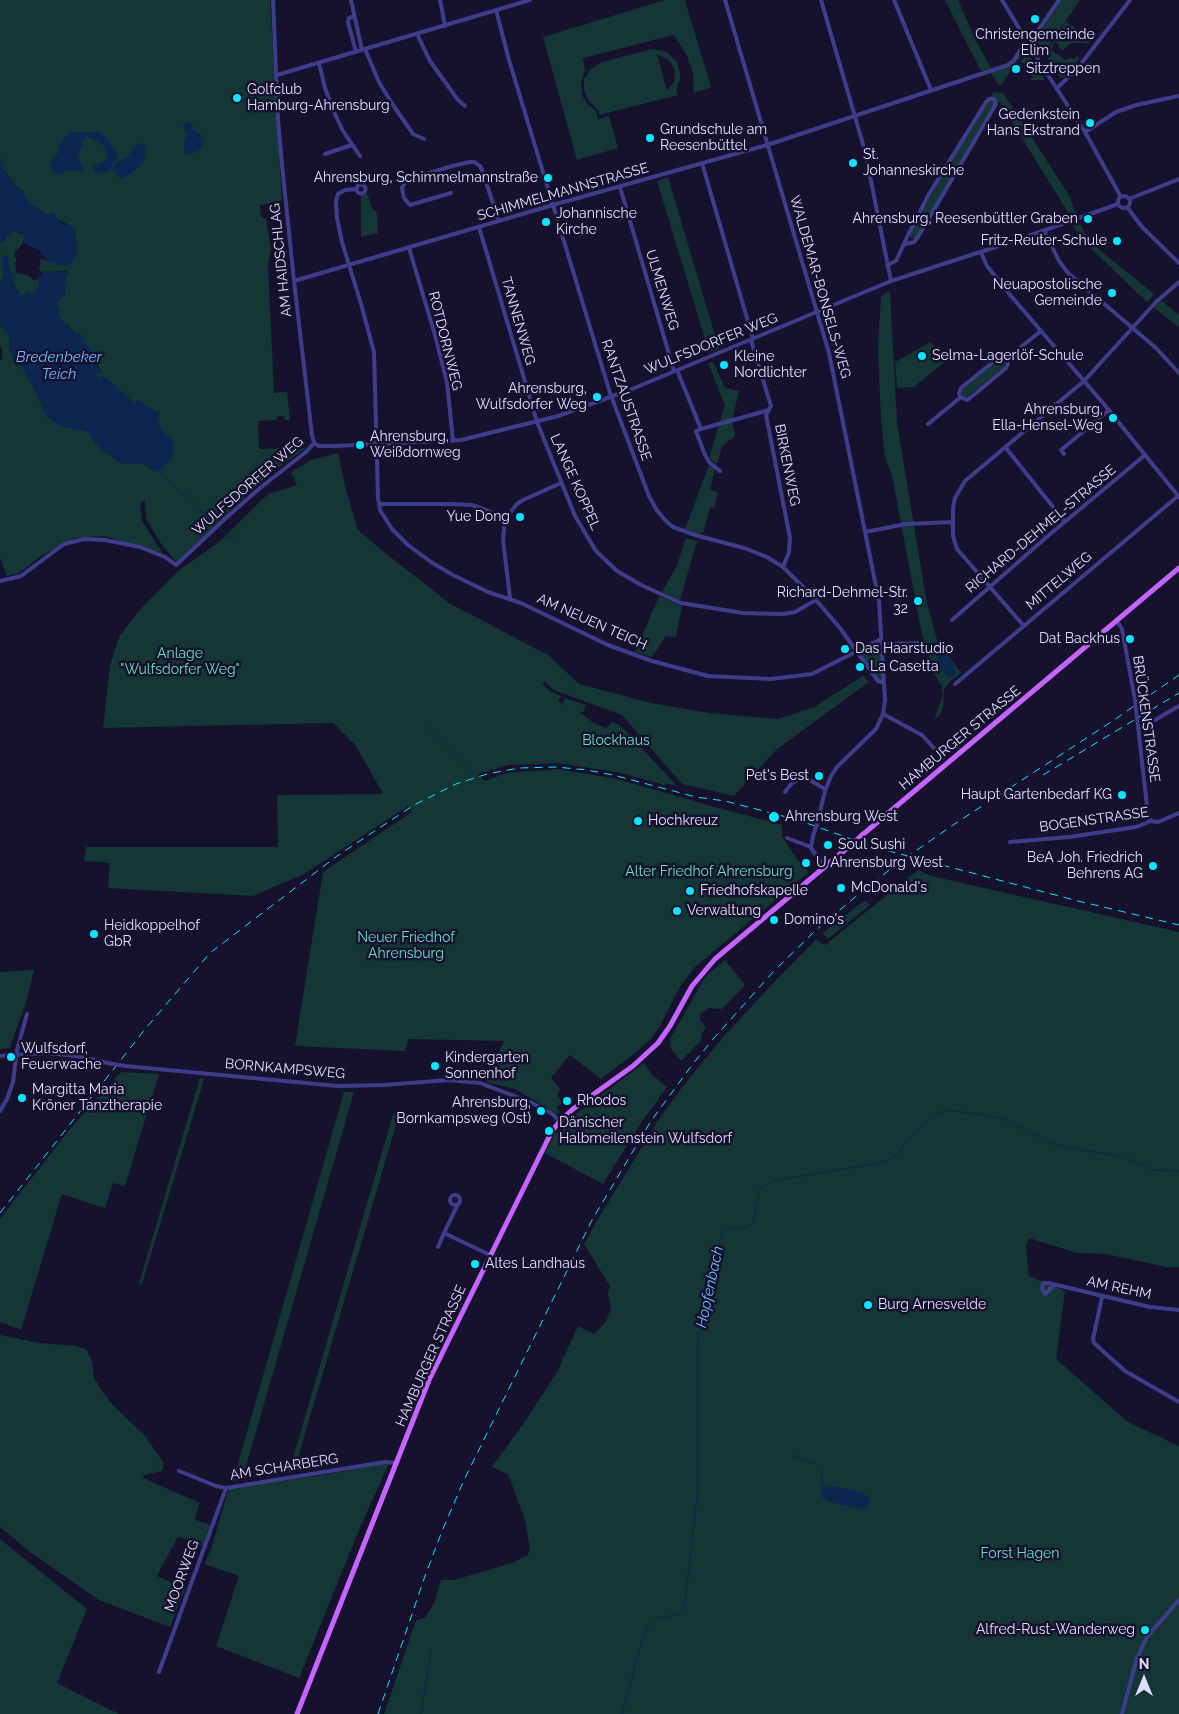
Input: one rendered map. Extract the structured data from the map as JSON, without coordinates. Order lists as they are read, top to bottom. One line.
{"streets":{"main road":["HAMBURGER STRASSE"],"street":["SCHIMMELMANNSTRASSE","AM HAIDSCHLAG","WALDEMAR-BONSELS-WEG","ULMENWEG","TANNENWEG","ROTDORNWEG","WULFSDORFER WEG","RANTZAUSTRASSE","BIRKENWEG","LANGE KOPPEL","RICHARD-DEHMEL-STRASSE","MITTELWEG","AM NEUEN TEICH","BRÜCKENSTRASSE","BOGENSTRASSE","BORNKAMPSWEG","AM REHM","AM SCHARBERG","MOORWEG"]},"crossings":[["SCHIMMELMANNSTRASSE","AM HAIDSCHLAG"],["SCHIMMELMANNSTRASSE","WALDEMAR-BONSELS-WEG"],["SCHIMMELMANNSTRASSE","ULMENWEG"],["SCHIMMELMANNSTRASSE","TANNENWEG"],["SCHIMMELMANNSTRASSE","ROTDORNWEG"],["SCHIMMELMANNSTRASSE","RANTZAUSTRASSE"],["SCHIMMELMANNSTRASSE","BIRKENWEG"],["SCHIMMELMANNSTRASSE","AM NEUEN TEICH"],["AM HAIDSCHLAG","WULFSDORFER WEG"],["WALDEMAR-BONSELS-WEG","WULFSDORFER WEG"],["WALDEMAR-BONSELS-WEG","RANTZAUSTRASSE"],["WALDEMAR-BONSELS-WEG","AM NEUEN TEICH"],["ULMENWEG","WULFSDORFER WEG"],["TANNENWEG","WULFSDORFER WEG"],["TANNENWEG","LANGE KOPPEL"],["ROTDORNWEG","WULFSDORFER WEG"],["WULFSDORFER WEG","RANTZAUSTRASSE"],["WULFSDORFER WEG","BIRKENWEG"],["WULFSDORFER WEG","LANGE KOPPEL"],["WULFSDORFER WEG","AM NEUEN TEICH"],["RANTZAUSTRASSE","BIRKENWEG"],["RANTZAUSTRASSE","LANGE KOPPEL"],["RANTZAUSTRASSE","AM NEUEN TEICH"],["BRÜCKENSTRASSE","HAMBURGER STRASSE"],["BRÜCKENSTRASSE","BOGENSTRASSE"],["HAMBURGER STRASSE","BORNKAMPSWEG"],["HAMBURGER STRASSE","AM SCHARBERG"],["AM SCHARBERG","MOORWEG"]],"water":["Bredenbeker Teich","Hopfenbach"],"parks":["Anlage \"Wulfsdorfer Weg\"","Blockhaus","Alter Friedhof Ahrensburg","Neuer Friedhof Ahrensburg","Forst Hagen"],"places":["Christengemeinde Elim","Sitztreppen","Golfclub Hamburg-Ahrensburg","Gedenkstein Hans Ekstrand","Grundschule am Reesenbüttel","St. Johanneskirche","Ahrensburg, Schimmelmannstraße","Ahrensburg, Reesenbüttler Graben","Johannische Kirche","Fritz-Reuter-Schule","Neuapostolische Gemeinde","Selma-Lagerlöf-Schule","Kleine Nordlichter","Ahrensburg, Wulfsdorfer Weg","Ahrensburg, Ella-Hensel-Weg","Ahrensburg, Weißdornweg","Yue Dong","Richard-Dehmel-Str. 32","Dat Backhus","Das Haarstudio","La Casetta","Pet's Best","Haupt Gartenbedarf KG","Ahrensburg West","Hochkreuz","Soul Sushi","U Ahrensburg West","BeA Joh. Friedrich Behrens AG","McDonald's","Friedhofskapelle","Verwaltung","Domino's","Heidkoppelhof GbR","Wulfsdorf, Feuerwache","Kindergarten Sonnenhof","Margitta Maria Kröner Tanztherapie","Rhodos","Ahrensburg, Bornkampsweg (Ost)","Dänischer Halbmeilenstein Wulfsdorf","Altes Landhaus","Burg Arnesvelde","Alfred-Rust-Wanderweg"],"north":"top"}
